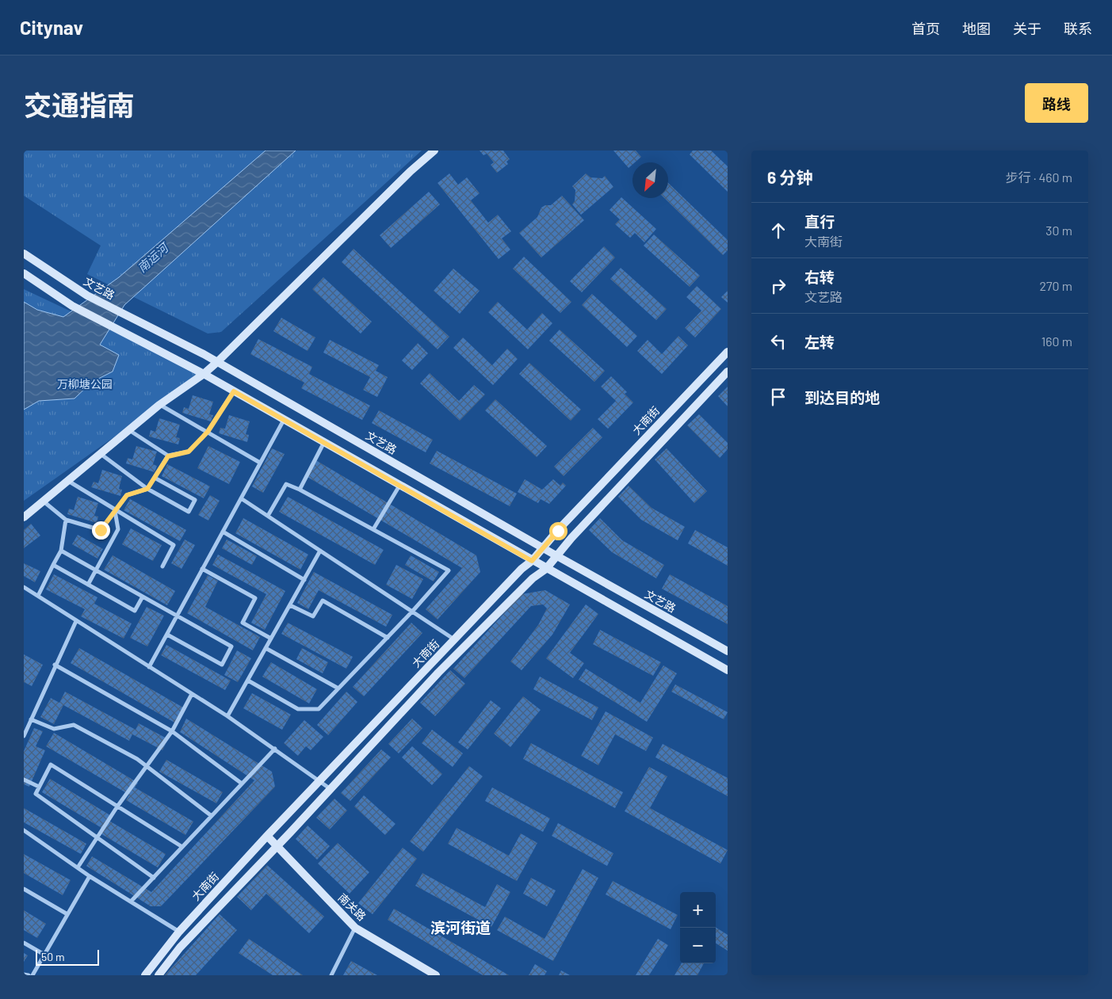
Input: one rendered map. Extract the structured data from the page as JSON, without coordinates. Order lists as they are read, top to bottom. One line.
{"streets":{"street":["文艺路","大南街","南关路"]},"crossings":[["文艺路","大南街"],["大南街","南关路"]],"districts":["滨河街道"],"water":["南运河"],"parks":["万柳塘公园"],"scale_bar":"50 m","north":"bottom left","page":{"header":"Citynav","nav":["首页","地图","关于","联系"],"title":"交通指南","buttons":"路线","heading":["6 分钟","步行 · 460 m"],"list":[["直行","大南街","30 m"],["右转","文艺路","270 m"],["左转","160 m"],"到达目的地"],"map_buttons":["+","−"],"scale":"50 m"}}
